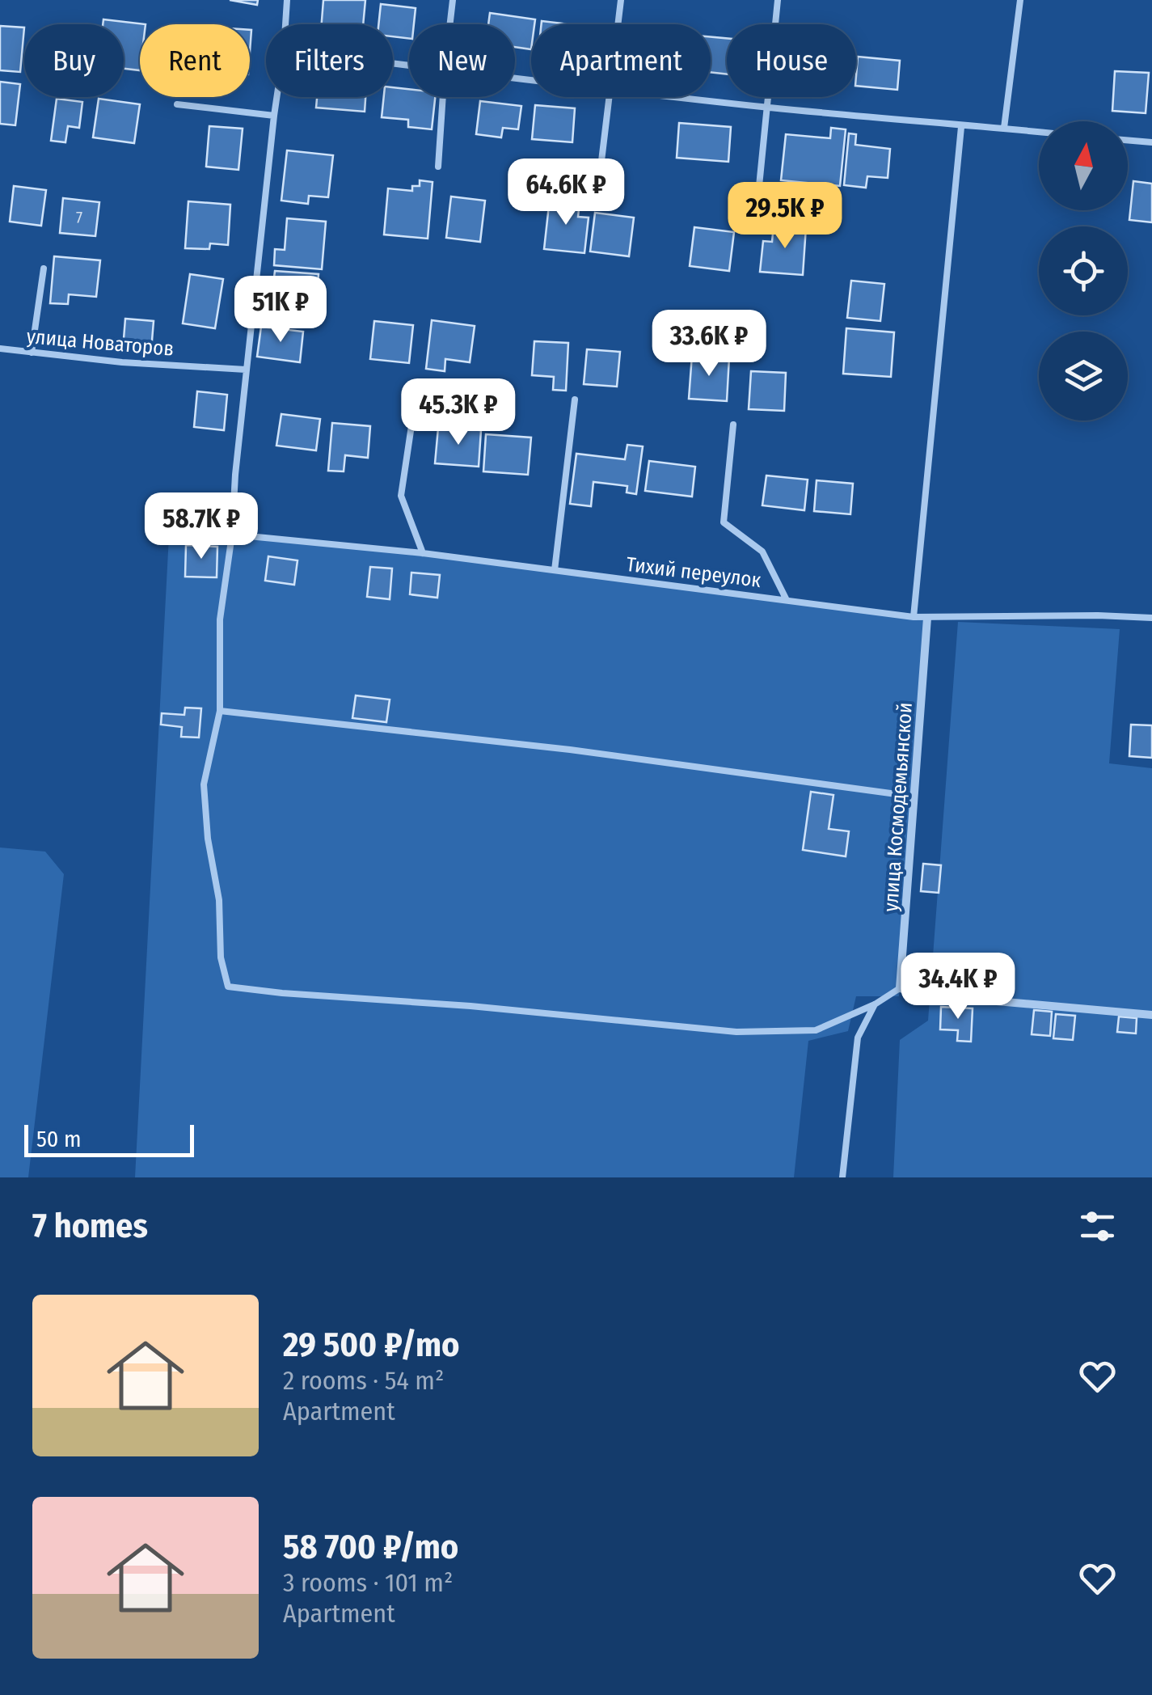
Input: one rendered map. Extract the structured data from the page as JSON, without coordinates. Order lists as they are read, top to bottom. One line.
{"streets":{"street":["улица Космодемьянской"],"lane":["улица Новаторов","Тихий переулок"]},"crossings":[["Тихий переулок","улица Космодемьянской"]],"house_numbers":["7"],"scale_bar":"50 m","north":"top","page":{"chip":["Buy","Rent","Filters","New","Apartment","House"],"price":["64.6K ₽","29.5K ₽","51K ₽","33.6K ₽","45.3K ₽","58.7K ₽","34.4K ₽"],"scale":"50 m","heading":"7 homes","list":[{"name":"29 500 ₽/mo","note":"2 rooms · 54 m² · Apartment"},{"name":"58 700 ₽/mo","note":"3 rooms · 101 m² · Apartment"}]}}
